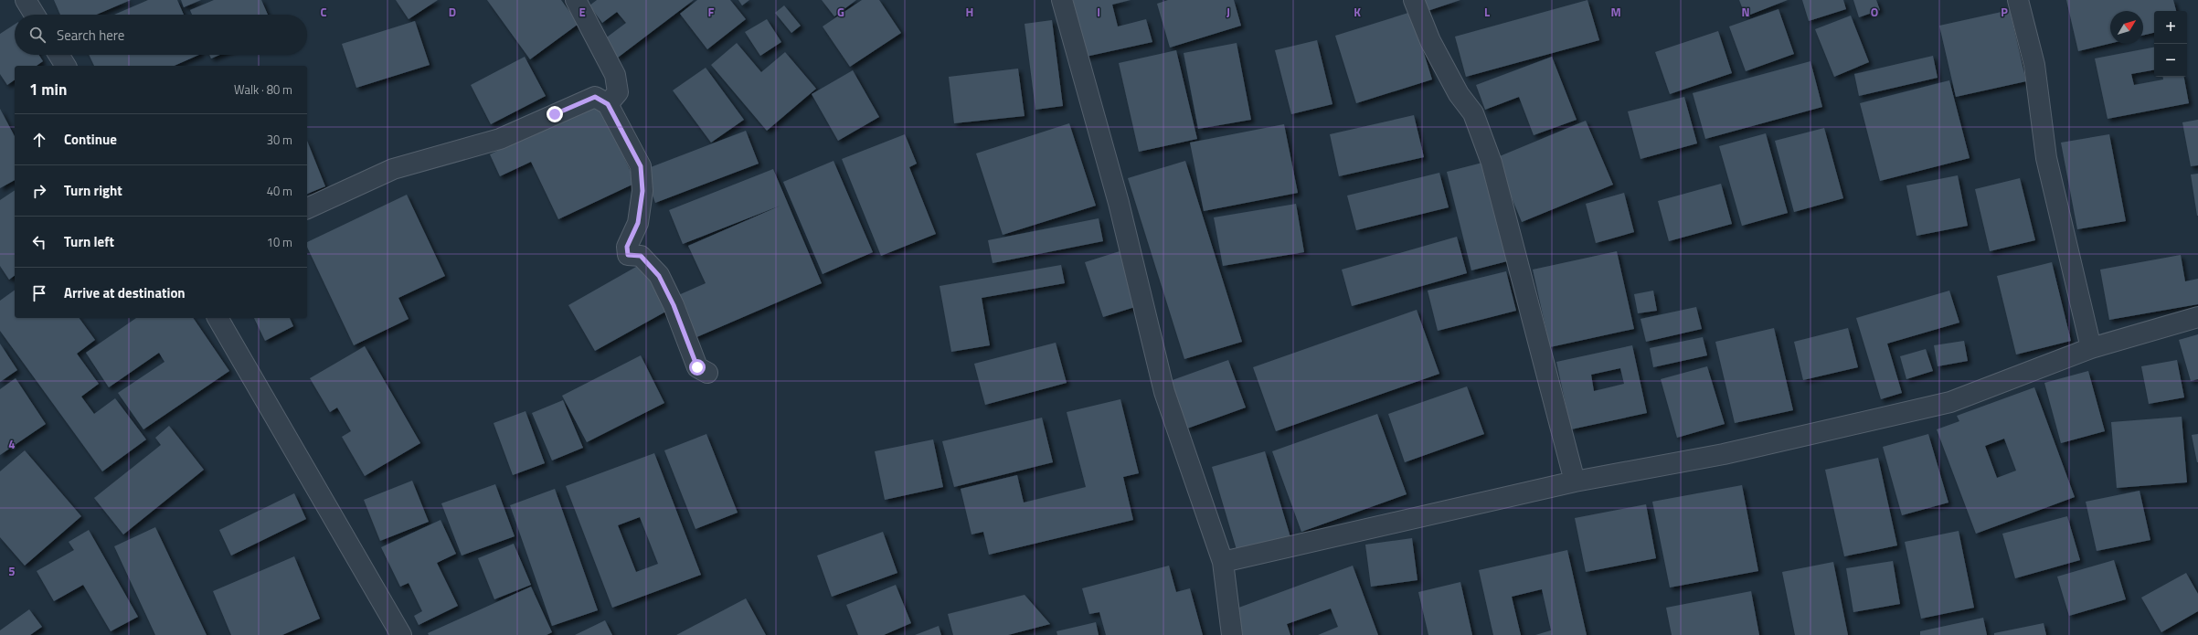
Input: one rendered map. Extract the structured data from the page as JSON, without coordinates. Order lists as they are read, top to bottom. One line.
{"north":"top right","page":{"map_buttons":["+","−"],"search":"Search here","heading":["1 min","Walk · 80 m"],"list":[["Continue","30 m"],["Turn right","40 m"],["Turn left","10 m"],"Arrive at destination"]},"grid":{"columns":["C","D","E","F","G","H","I","J","K","L","M","N","O","P"],"rows":["4","5"]}}
